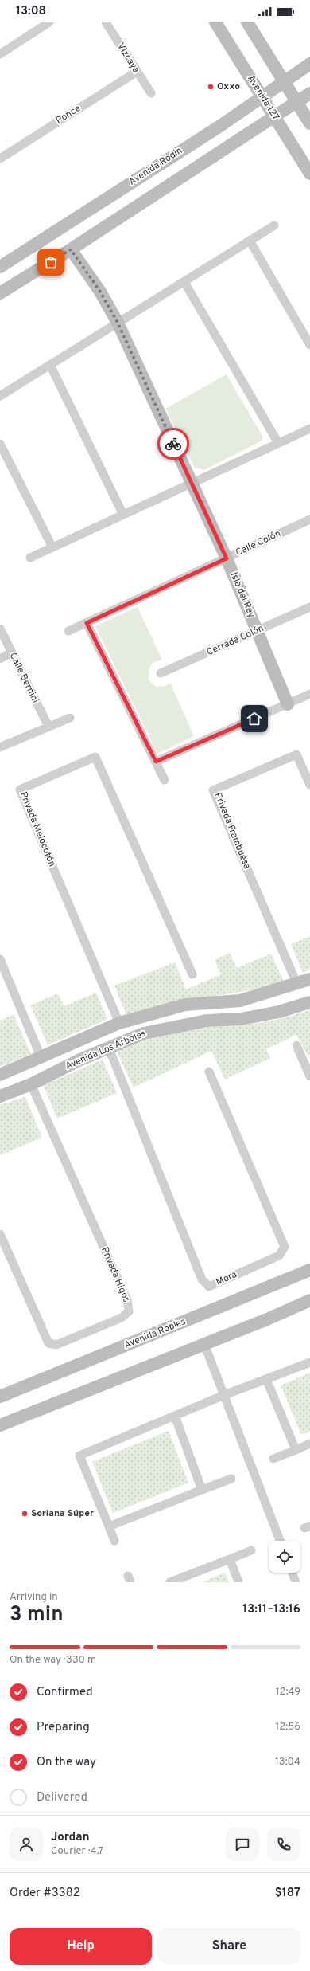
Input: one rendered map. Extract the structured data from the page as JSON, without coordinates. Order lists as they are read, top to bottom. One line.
{"streets":{"street":["Vizcaya","Avenida 127","Ponce","Avenida Rodin","Calle Colón","Isla del Rey","Cerrada Colón","Calle Bernini","Privada Melocotón","Privada Frambuesa","Avenida Los Arboles","Privada Higos","Mora","Avenida Robles"]},"crossings":[["Vizcaya","Ponce"],["Avenida 127","Avenida Rodin"],["Calle Colón","Isla del Rey"],["Isla del Rey","Cerrada Colón"],["Privada Melocotón","Avenida Los Arboles"],["Privada Frambuesa","Avenida Los Arboles"],["Avenida Los Arboles","Privada Higos"],["Avenida Los Arboles","Mora"]],"places":["Oxxo","Soriana Súper"],"page":{"status":"13:08","heading":["3 min","Arriving in","13:11–13:16"],"panel":["Jordan","Courier · 4.7","Order #3382","$187"],"bar":"On the way · 330 m","list":[["Confirmed","12:49"],["Preparing","12:56"],["On the way","13:04"],"Delivered"],"buttons":["Help","Share"]}}
